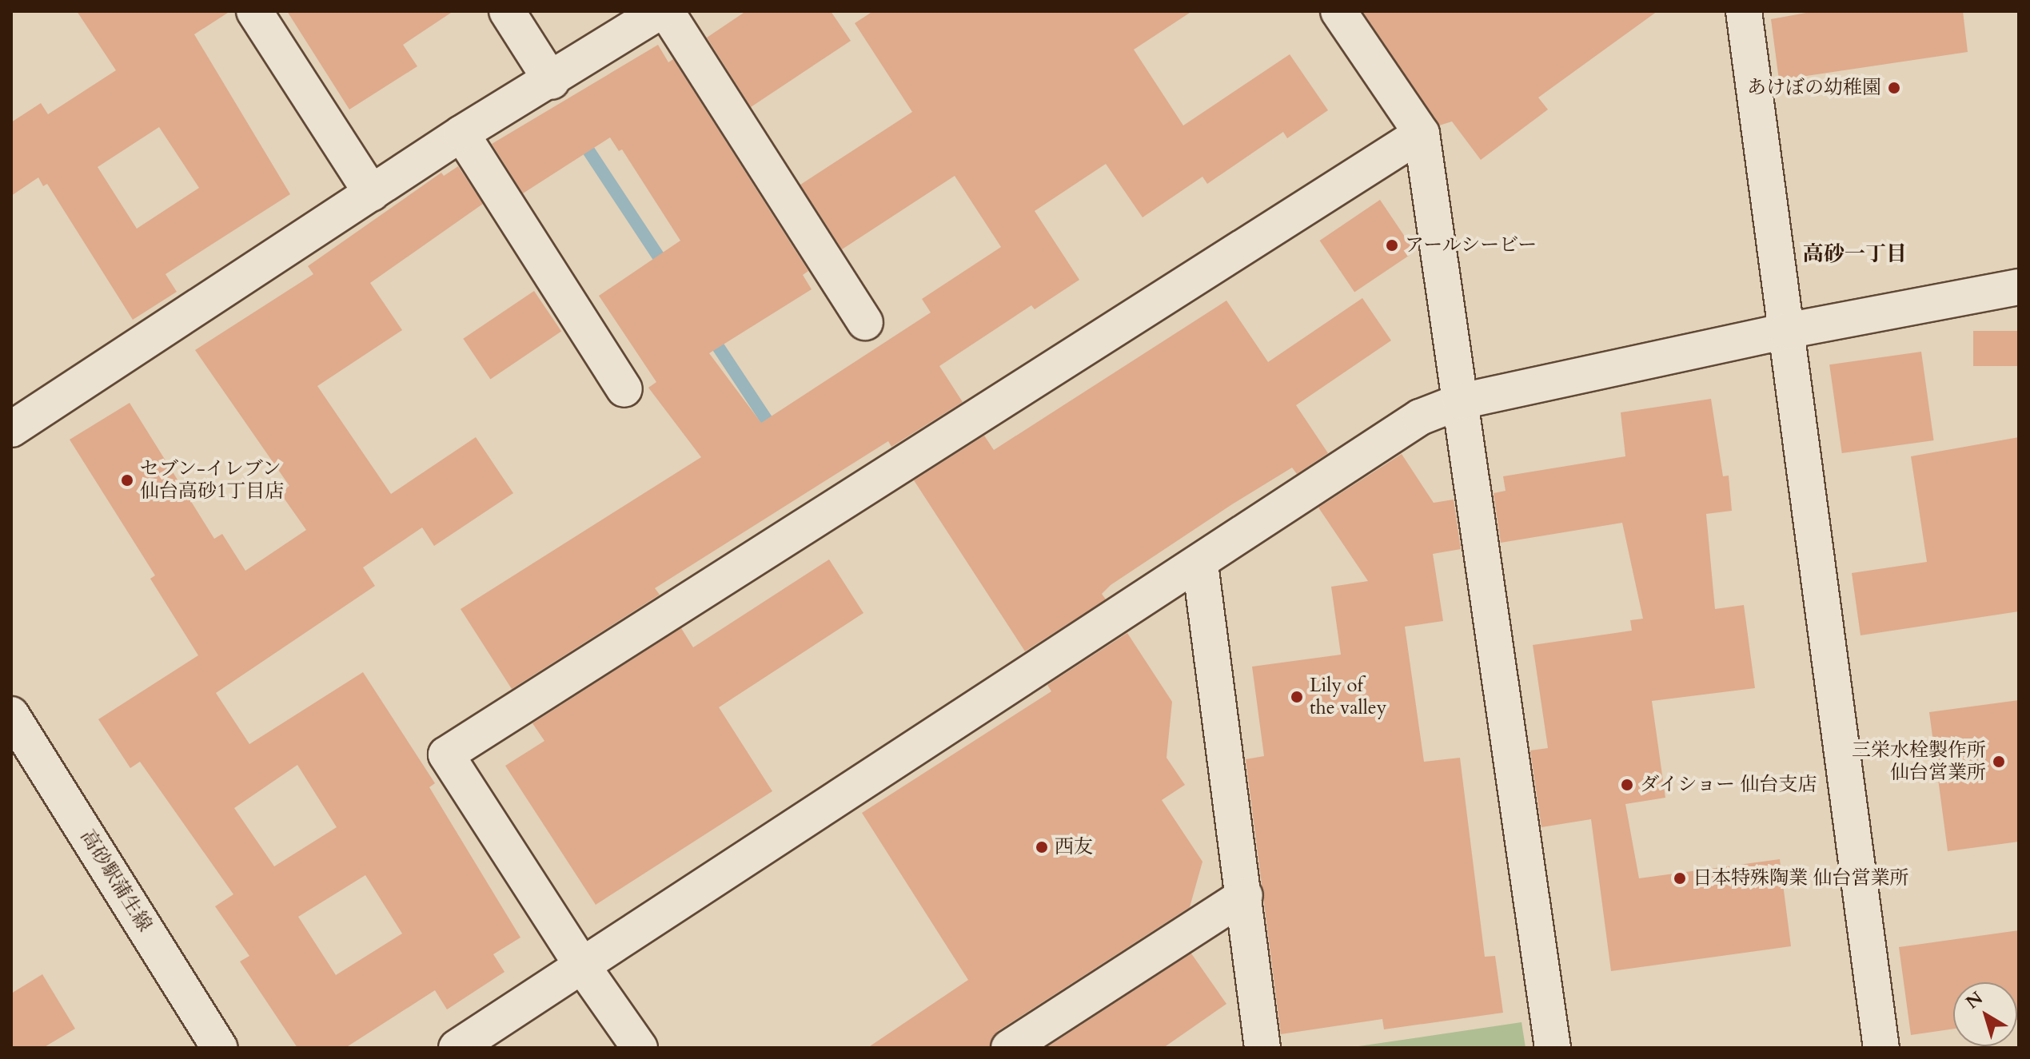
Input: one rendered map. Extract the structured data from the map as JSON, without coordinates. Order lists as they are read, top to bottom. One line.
{"streets":{"street":["高砂駅蒲生線"]},"districts":["高砂一丁目"],"places":["あけぼの幼稚園","アールシービー","セブン-イレブン 仙台高砂1丁目店","Lily of the valley","三栄水栓製作所 仙台営業所","ダイショー 仙台支店","西友","日本特殊陶業 仙台営業所"],"north":"top left"}
